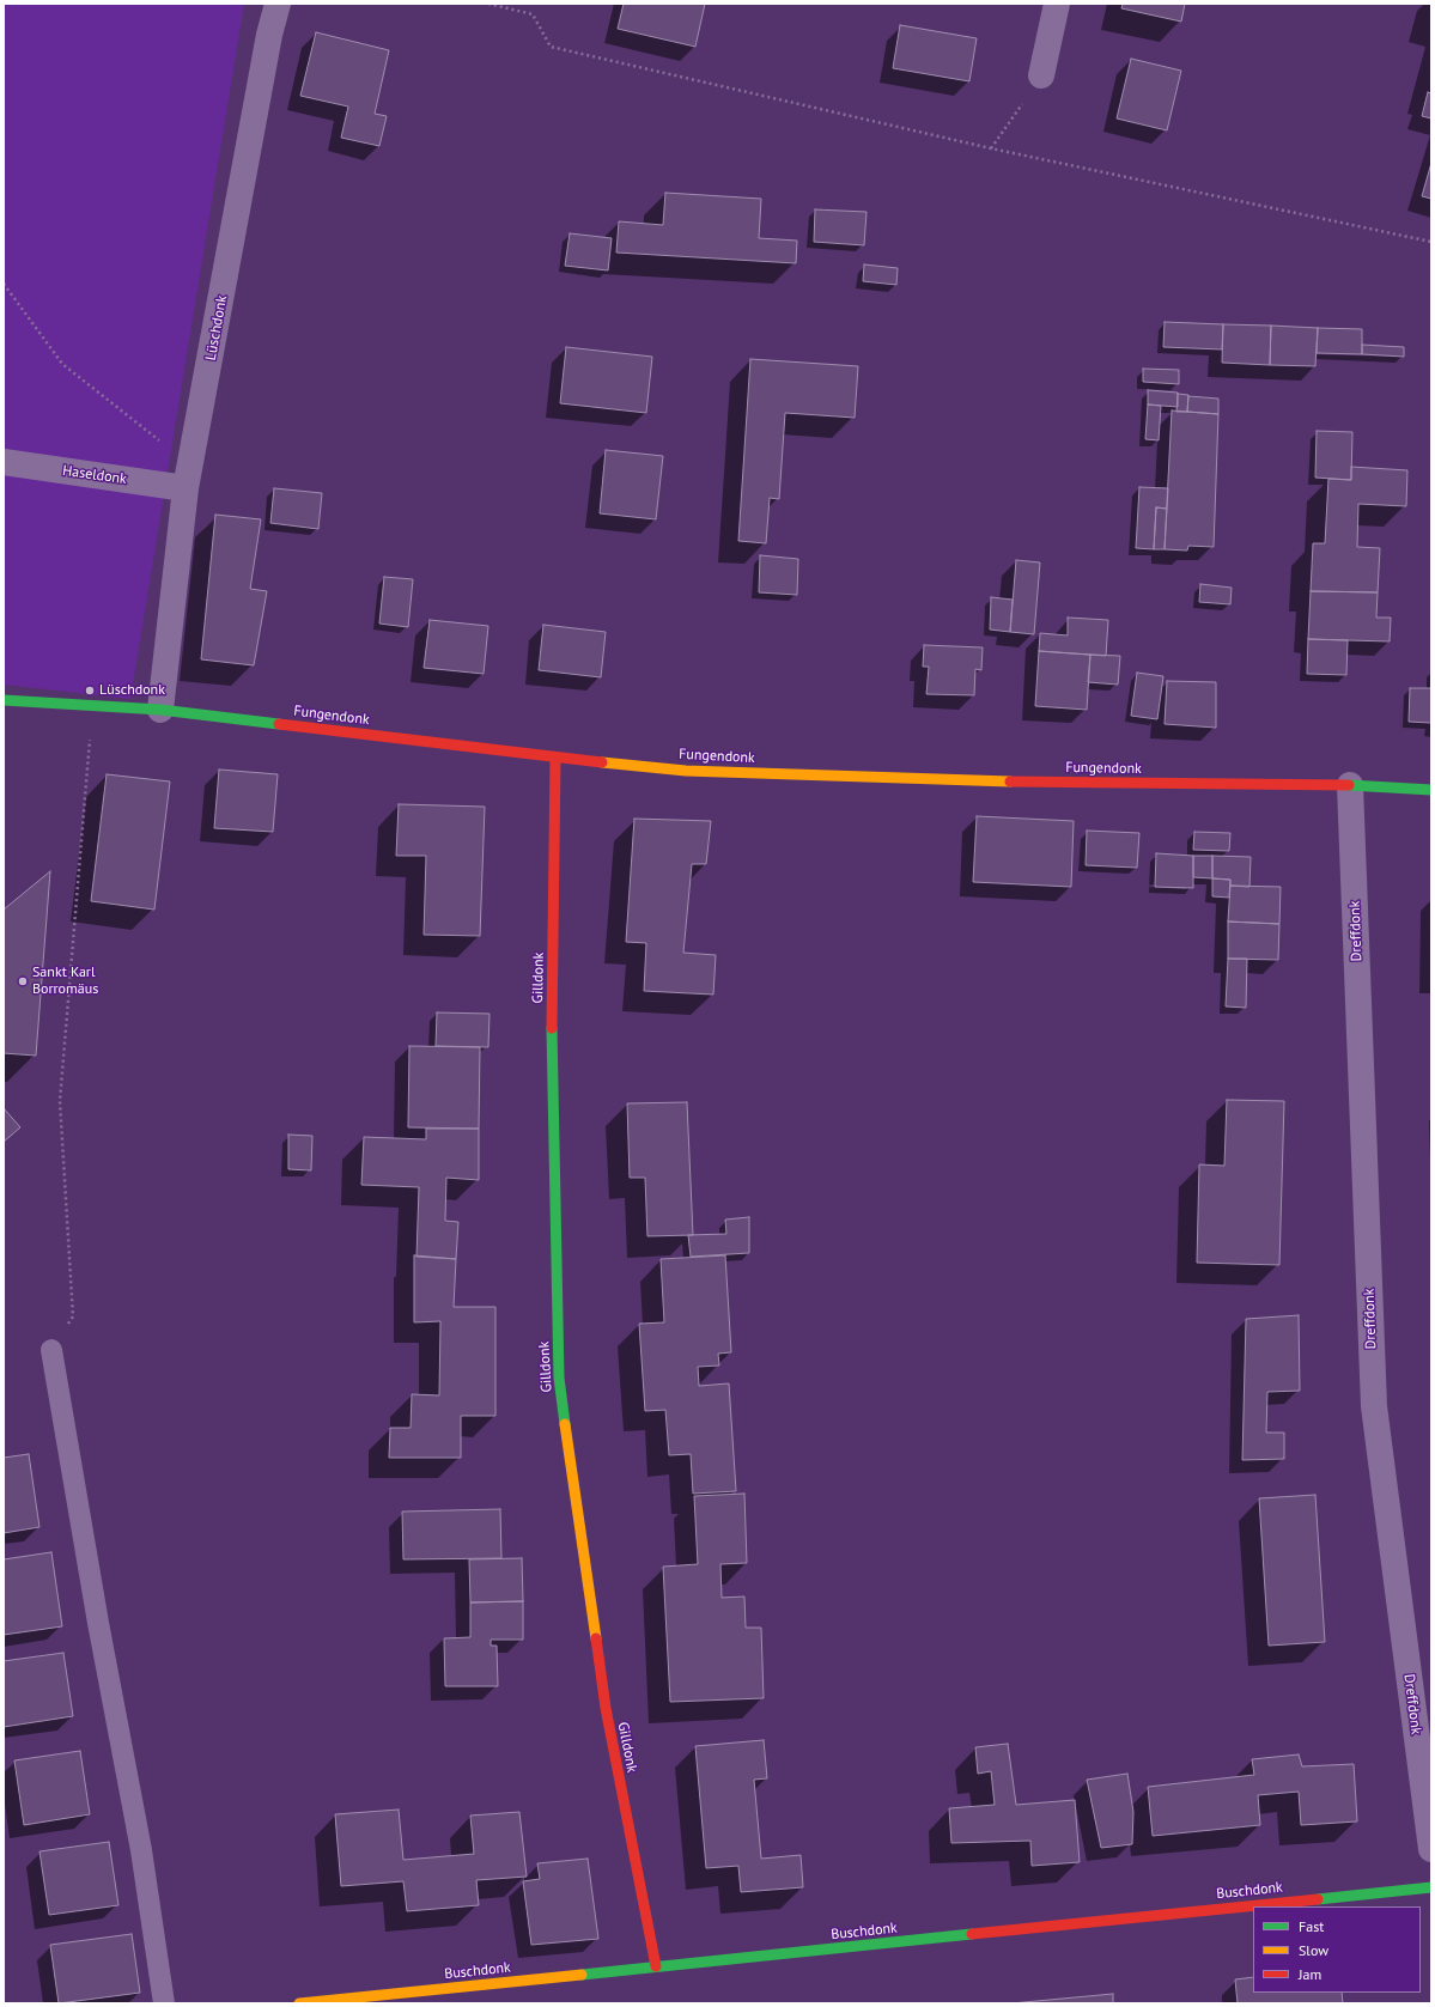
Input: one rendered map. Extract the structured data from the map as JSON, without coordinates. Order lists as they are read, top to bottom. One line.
{"streets":{"street":["Lüschdonk","Haseldonk","Fungendonk","Dreffdonk","Gilldonk","Buschdonk"]},"crossings":[["Lüschdonk","Haseldonk"],["Lüschdonk","Fungendonk"],["Fungendonk","Dreffdonk"],["Fungendonk","Gilldonk"],["Gilldonk","Buschdonk"]],"places":["Lüschdonk","Sankt Karl Borromäus"],"legend":["Fast","Slow","Jam"]}
